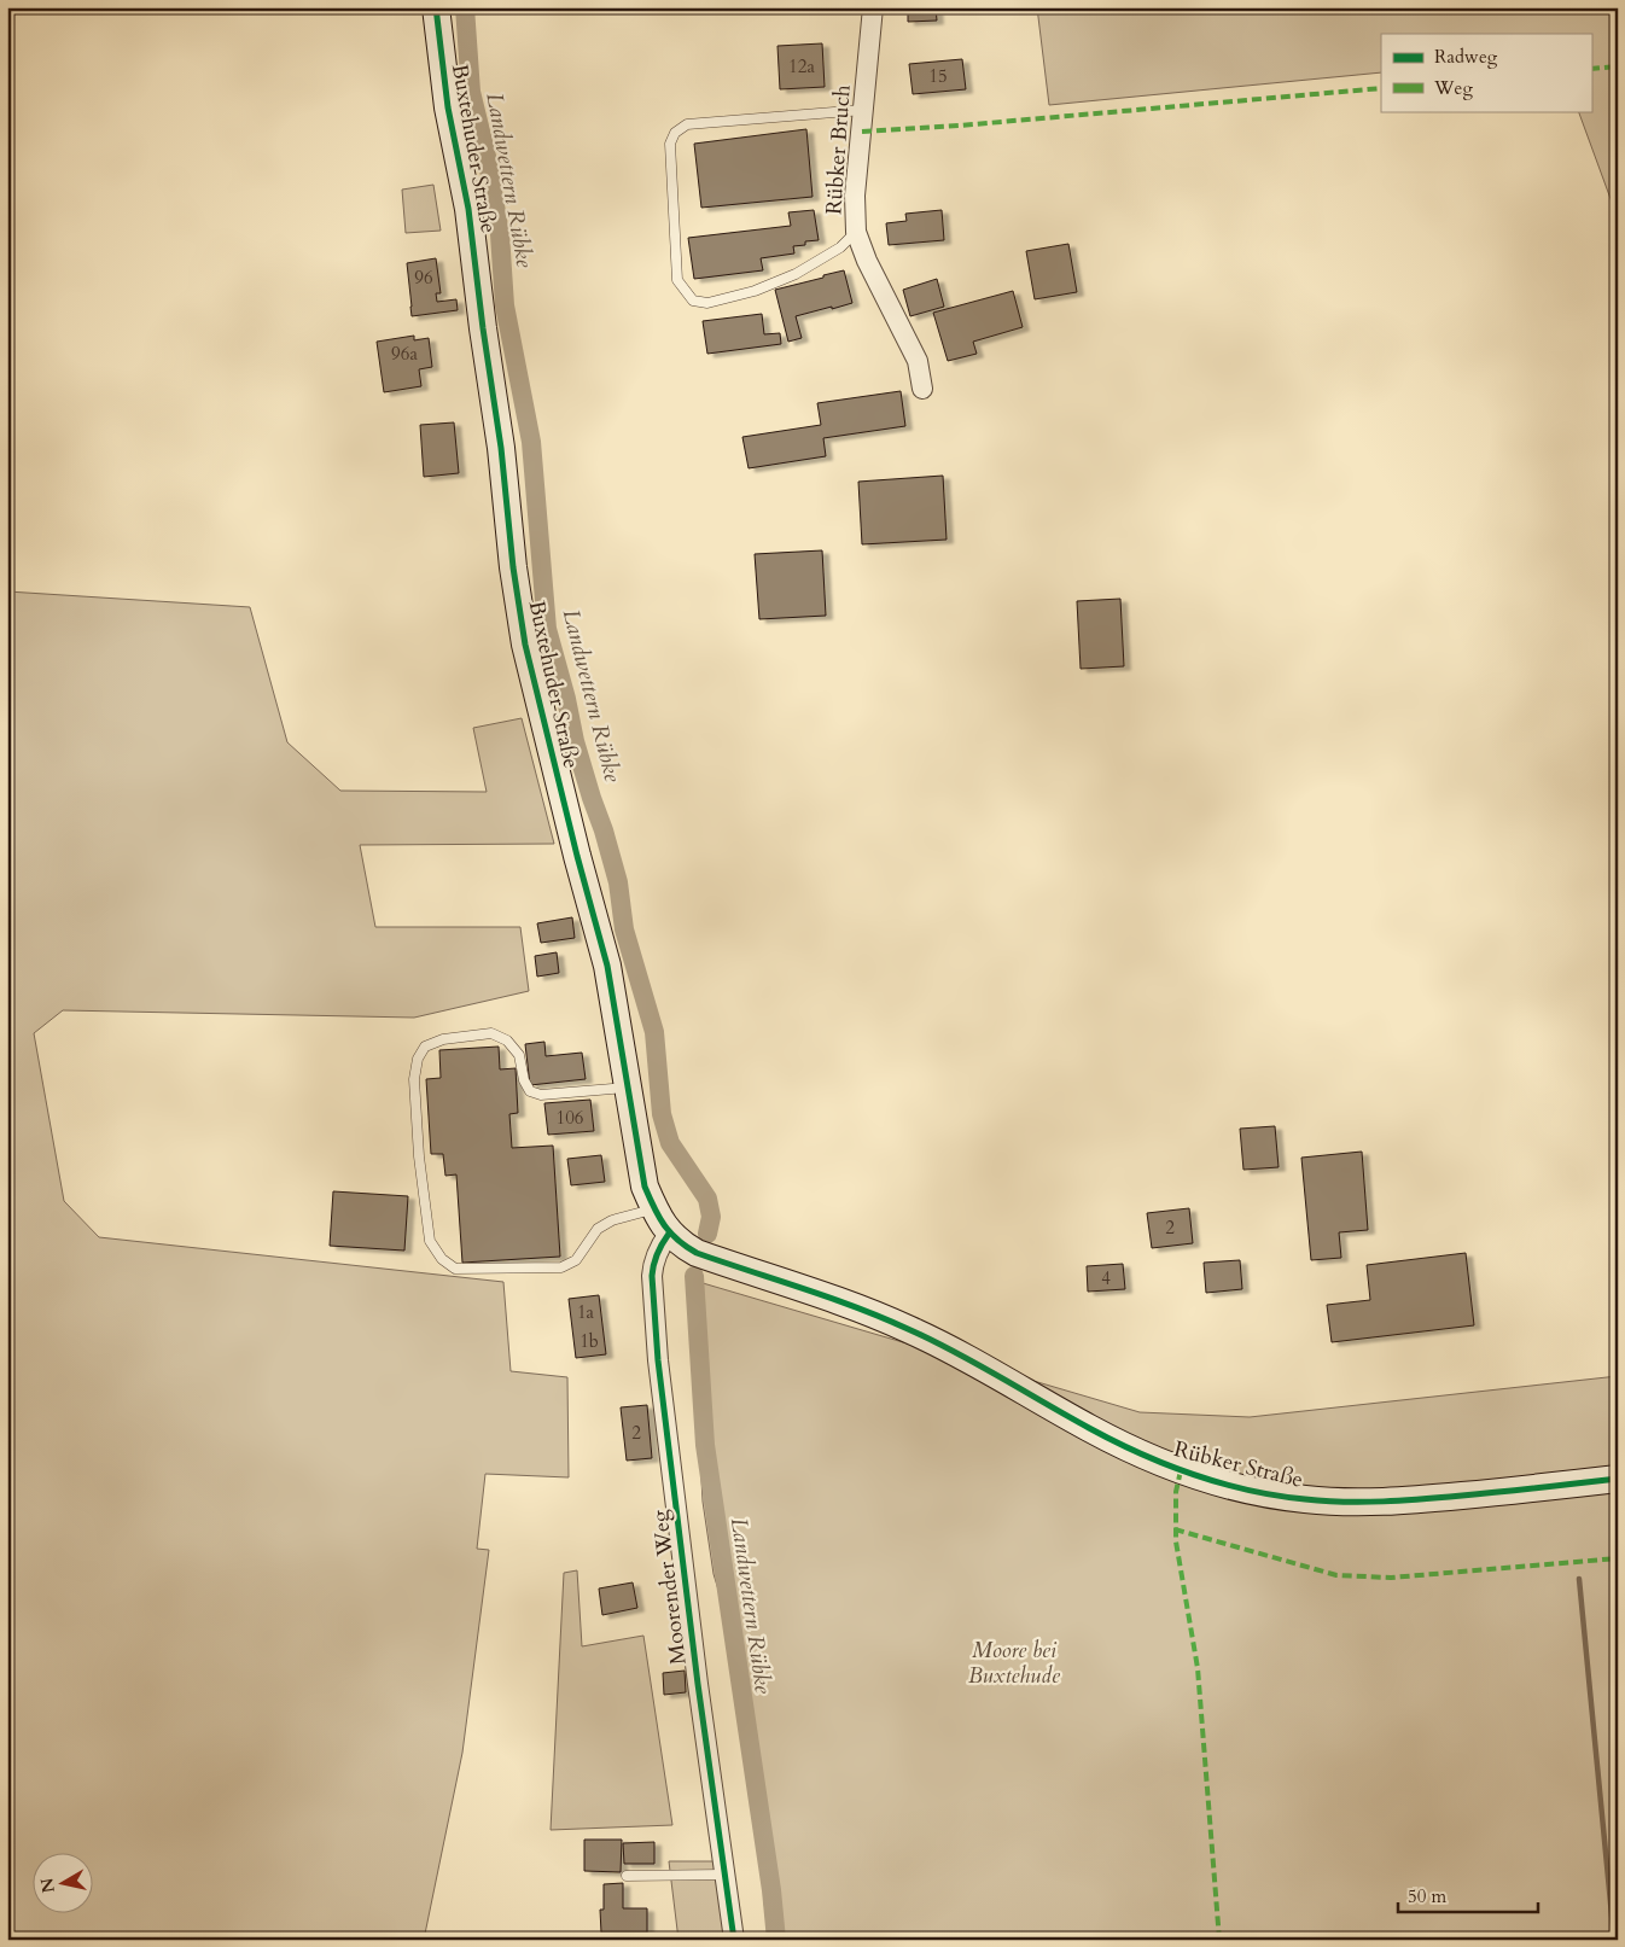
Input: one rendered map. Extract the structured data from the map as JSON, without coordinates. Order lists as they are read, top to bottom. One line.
{"streets":{"street":["Buxtehuder Straße","Rübker Bruch","Rübker Straße","Moorender Weg"]},"crossings":[["Buxtehuder Straße","Rübker Straße"],["Buxtehuder Straße","Moorender Weg"]],"water":["Landwettern Rübke"],"parks":["Moore bei Buxtehude"],"house_numbers":["12a","15","96","96a","106","2","4","1a","1b","2"],"legend":["Radweg","Weg"],"scale_bar":"50 m","north":"left"}
